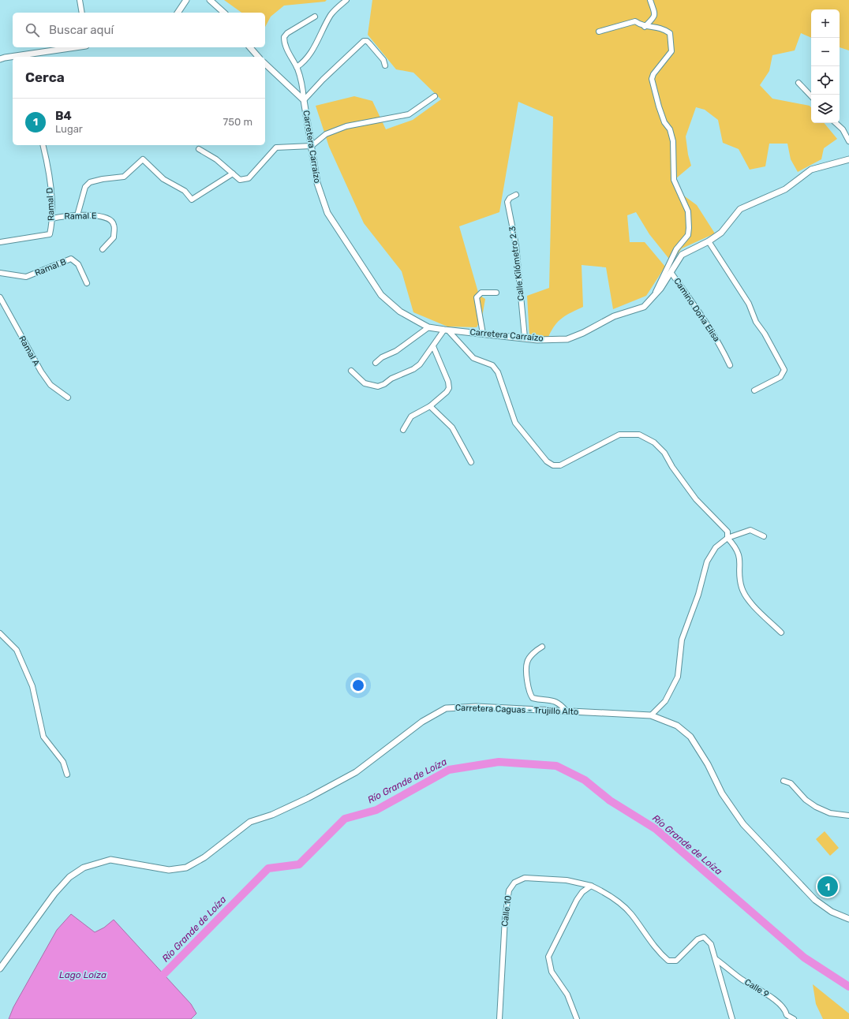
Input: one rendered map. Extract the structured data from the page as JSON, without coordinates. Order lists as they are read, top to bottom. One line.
{"streets":{"street":["Carretera Carraízo","Ramal D","Ramal E","Calle Kilómetro 2.3","Ramal B","Camino Doña Elisa","Ramal A","Carretera Caguas - Trujillo Alto","Calle 10","Calle 9"]},"crossings":[["Carretera Carraízo","Calle Kilómetro 2.3"],["Carretera Carraízo","Camino Doña Elisa"],["Ramal D","Ramal E"],["Calle 10","Calle 9"]],"water":["Río Grande de Loíza","Lago Loíza"],"page":{"map_buttons":["+","−"],"search":"Buscar aquí","heading":"Cerca","list":[{"mark":"1","name":"B4","note":"Lugar","value":"750 m"}],"pins":"1"}}
